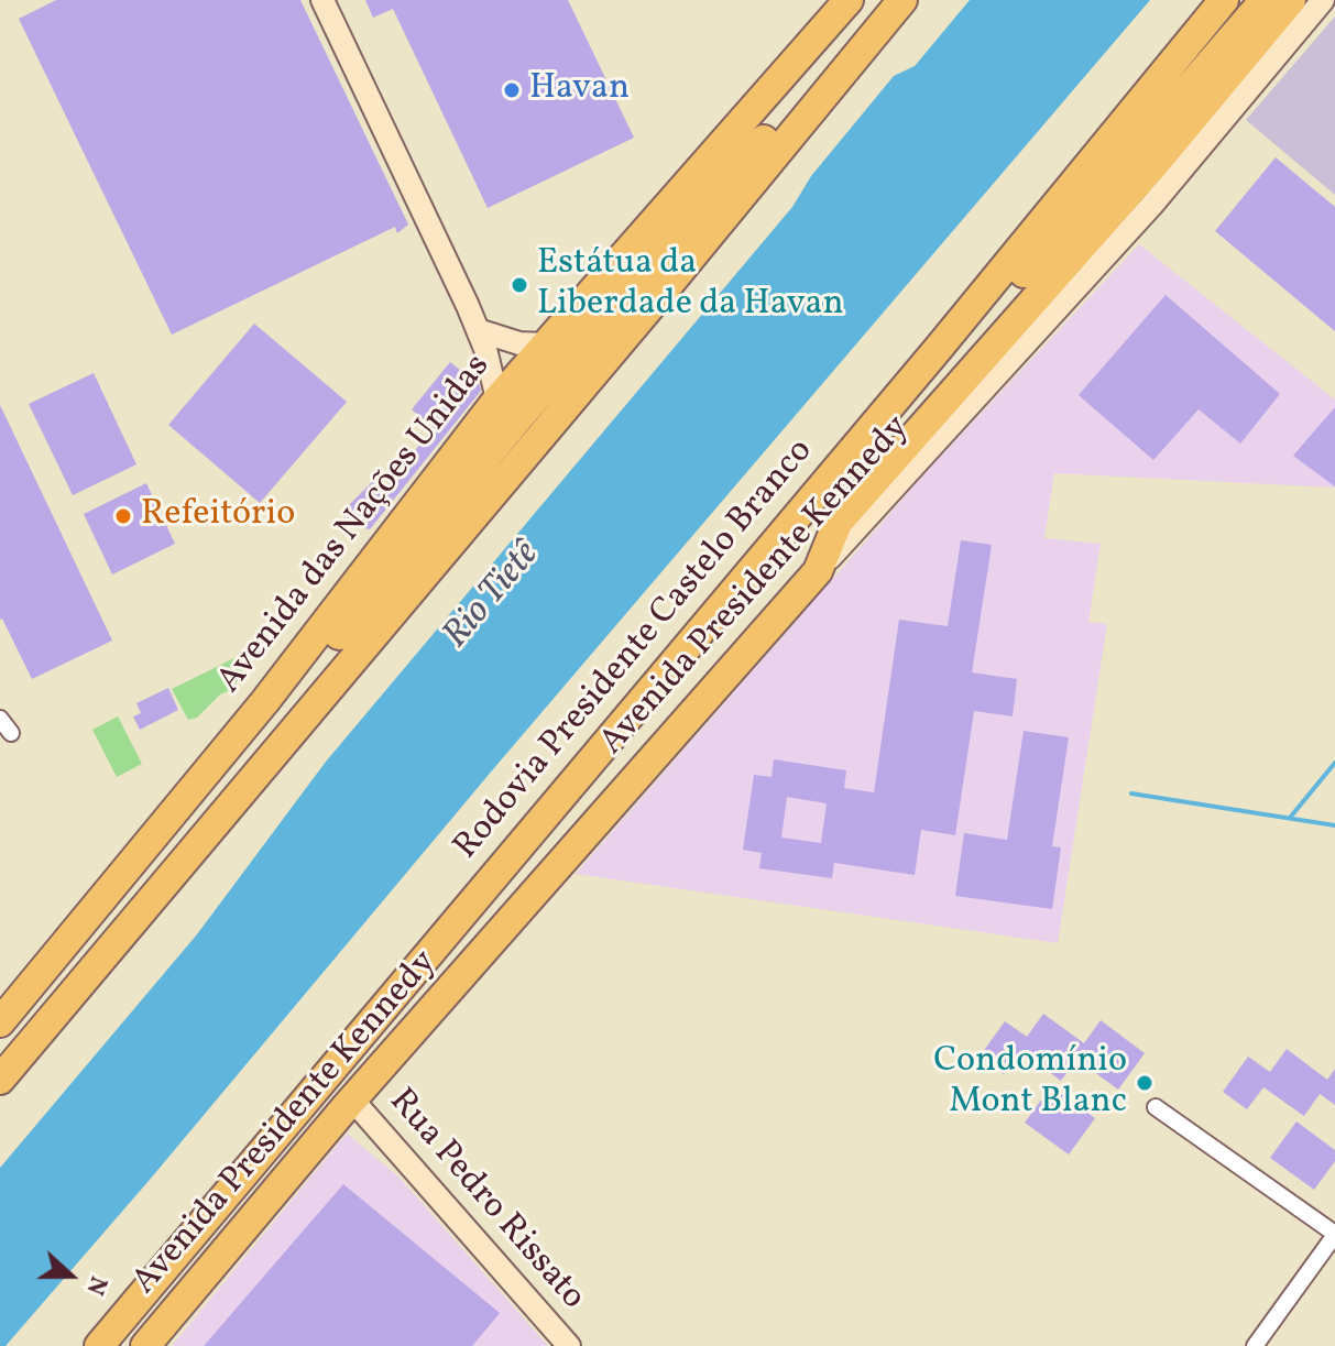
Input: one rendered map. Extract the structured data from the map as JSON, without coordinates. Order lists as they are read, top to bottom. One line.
{"streets":{"highway":["Avenida das Nações Unidas","Avenida Presidente Kennedy","Rodovia Presidente Castelo Branco"],"street":["Rua Pedro Rissato"]},"crossings":[["Avenida Presidente Kennedy","Rua Pedro Rissato"]],"water":["Rio Tietê"],"places":["Havan","Estátua da Liberdade da Havan","Refeitório","Condomínio Mont Blanc"],"north":"right"}
